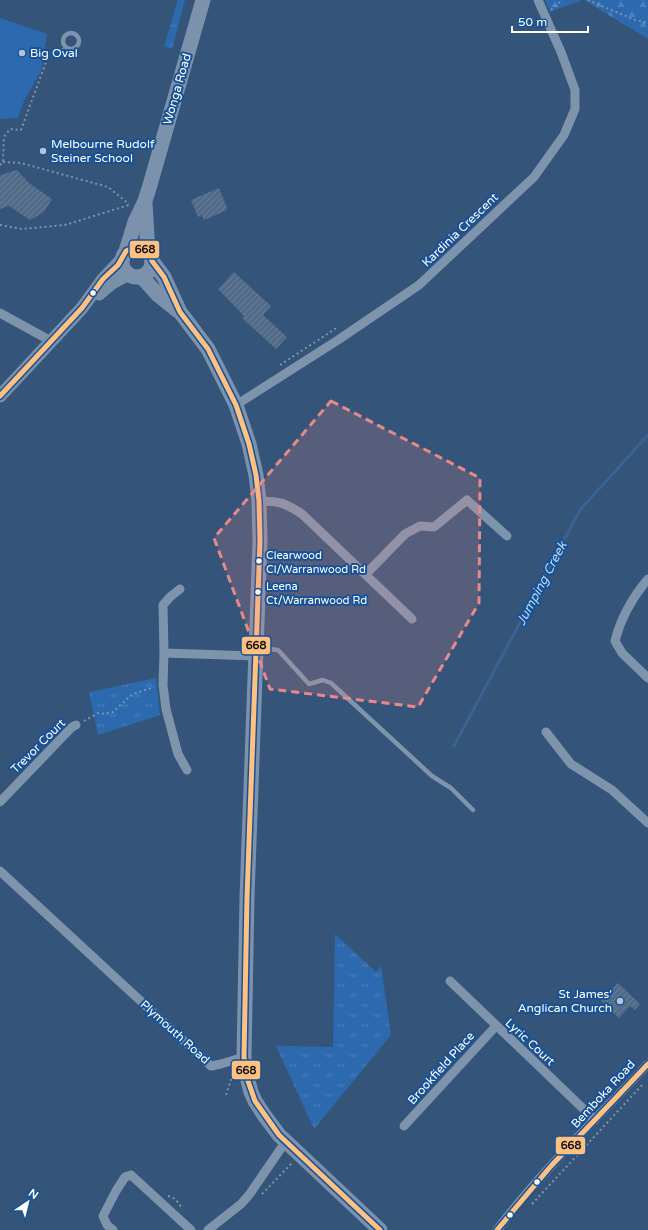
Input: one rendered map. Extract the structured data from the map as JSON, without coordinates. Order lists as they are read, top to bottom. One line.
{"streets":{"main road":["Wonga Road"],"street":["Kardinia Crescent","Trevor Court","Plymouth Road","Lyric Court","Brookfield Place","Bemboka Road"]},"crossings":[["Lyric Court","Brookfield Place"],["Lyric Court","Bemboka Road"]],"water":["Jumping Creek"],"places":["Big Oval","Melbourne Rudolf Steiner School","Clearwood Cl/Warranwood Rd","Leena Ct/Warranwood Rd","St James' Anglican Church"],"lines":["transit line 668"],"scale_bar":"50 m","north":"top right"}
